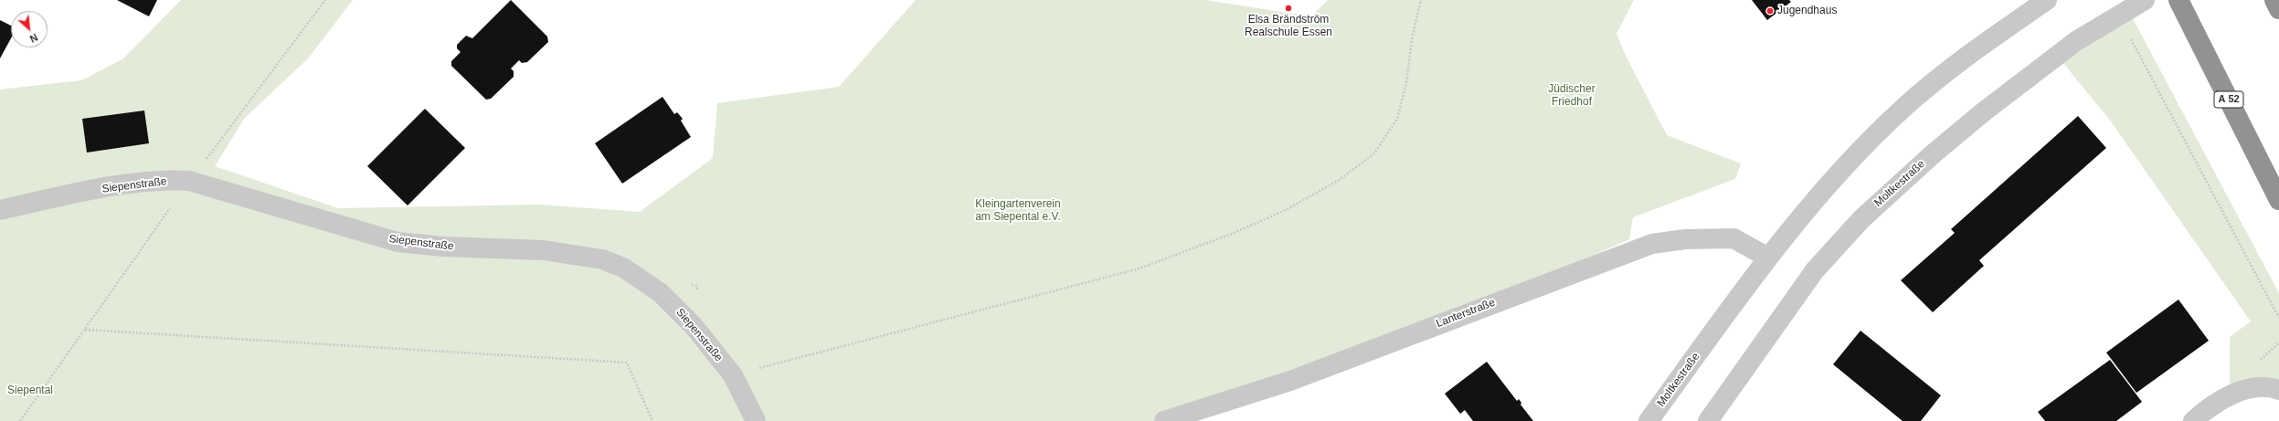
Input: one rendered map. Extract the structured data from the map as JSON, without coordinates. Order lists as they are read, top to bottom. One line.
{"streets":{"highway":["A 52"],"street":["Moltkestraße","Siepenstraße","Lanterstraße"]},"crossings":[["Moltkestraße","Lanterstraße"]],"parks":["Jüdischer Friedhof","Kleingartenverein am Siepental e.V.","Siepental"],"places":["Elsa Brändström Realschule Essen","Jugendhaus"],"north":"bottom right"}
